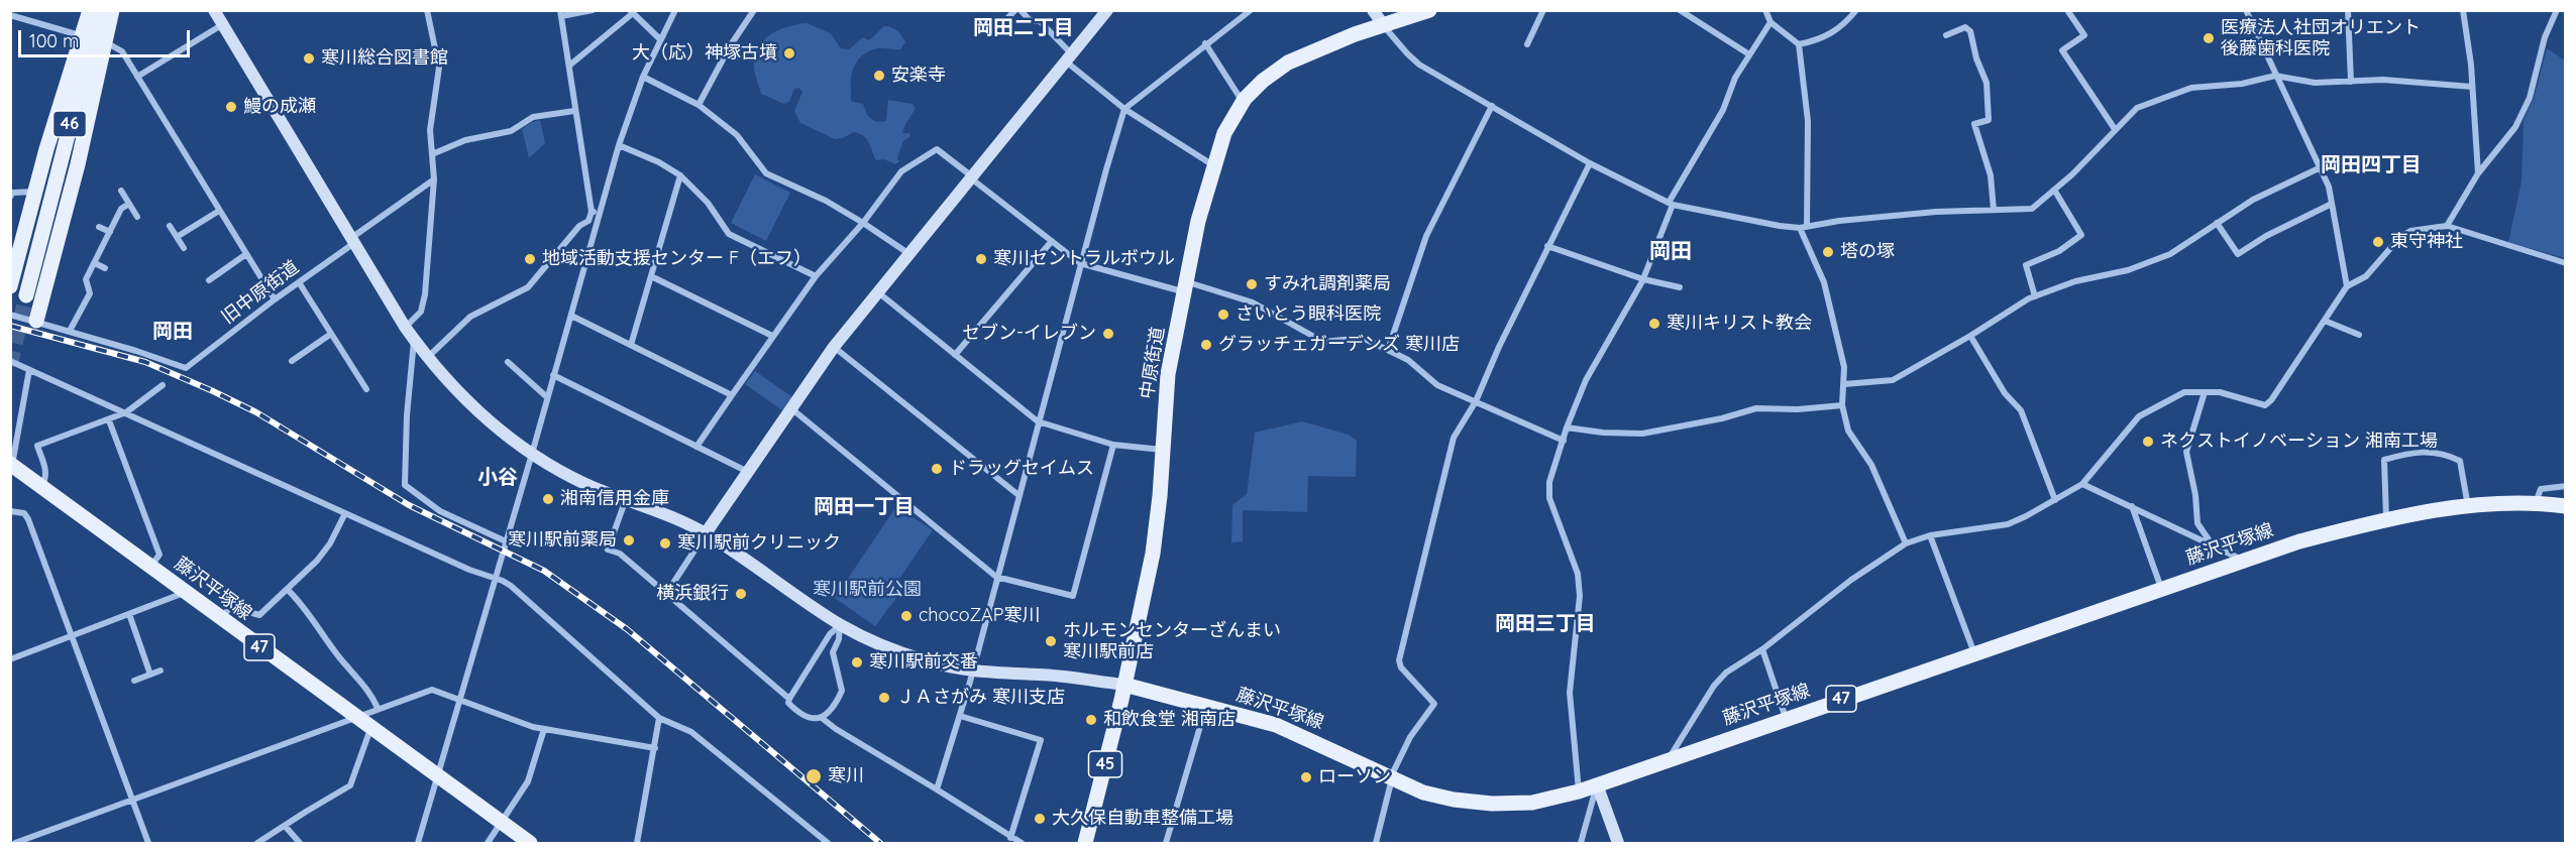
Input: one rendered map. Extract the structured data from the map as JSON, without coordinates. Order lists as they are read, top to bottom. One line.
{"streets":{"main road":["46","中原街道","藤沢平塚線","47","45"],"street":["旧中原街道"]},"crossings":[["中原街道","藤沢平塚線"],["藤沢平塚線","47"]],"districts":["岡田二丁目","岡田四丁目","岡田","岡田","小谷","岡田一丁目","岡田三丁目"],"parks":["寒川駅前公園"],"places":["医療法人社団オリエント 後藤歯科医院","大（応）神塚古墳","寒川総合図書館","安楽寺","鰻の成瀬","東守神社","塔の塚","地域活動支援センター F（エフ）","寒川セントラルボウル","すみれ調剤薬局","さいとう眼科医院","寒川キリスト教会","セブン-イレブン","グラッチェガーデンズ 寒川店","ネクストイノベーション 湘南工場","ドラッグセイムス","湘南信用金庫","寒川駅前薬局","寒川駅前クリニック","横浜銀行","chocoZAP寒川","ホルモンセンターざんまい 寒川駅前店","寒川駅前交番","ＪＡさがみ 寒川支店","和飲食堂 湘南店","寒川","ローソン","大久保自動車整備工場"],"scale_bar":"100 m"}
